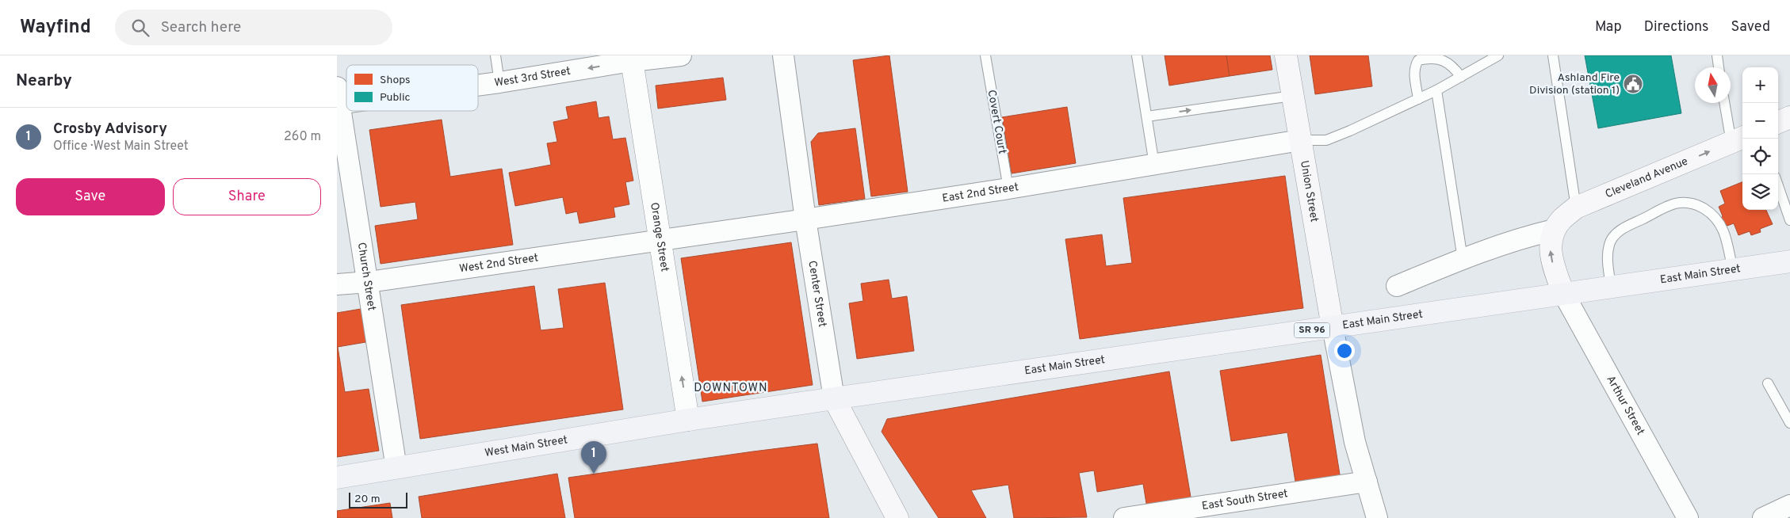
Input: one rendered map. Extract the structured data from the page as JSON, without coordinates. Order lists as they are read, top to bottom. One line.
{"streets":{"main road":["Cleveland Avenue","Union Street","East Main Street","Center Street","SR 96","West Main Street"],"street":["West 3rd Street","East 2nd Street","Orange Street","West 2nd Street","Church Street","Arthur Street","East South Street"],"lane":["Covert Court"]},"crossings":[["West 3rd Street","Orange Street"],["Covert Court","East 2nd Street"],["Cleveland Avenue","East Main Street"],["Cleveland Avenue","Arthur Street"],["Union Street","East 2nd Street"],["Union Street","East Main Street"],["East 2nd Street","Orange Street"],["East 2nd Street","West 2nd Street"],["East 2nd Street","Center Street"],["Orange Street","West 2nd Street"],["Orange Street","West Main Street"],["West 2nd Street","Church Street"],["East Main Street","Center Street"],["East Main Street","Arthur Street"],["East Main Street","West Main Street"],["Church Street","West Main Street"],["Center Street","West Main Street"]],"one_way":["West 3rd Street","Cleveland Avenue","Orange Street"],"districts":["DOWNTOWN"],"places":{"public building":["Ashland Fire Division (station 1)"]},"legend":["Shops","Public"],"scale_bar":"20 m","north":"top","page":{"header":"Wayfind","search":"Search here","nav":["Map","Directions","Saved"],"heading":"Nearby","map_buttons":["+","−"],"list":[{"mark":"1","name":"Crosby Advisory","note":"Office · West Main Street","value":"260 m"}],"buttons":["Save","Share"],"pins":"1","scale":"20 m"}}
